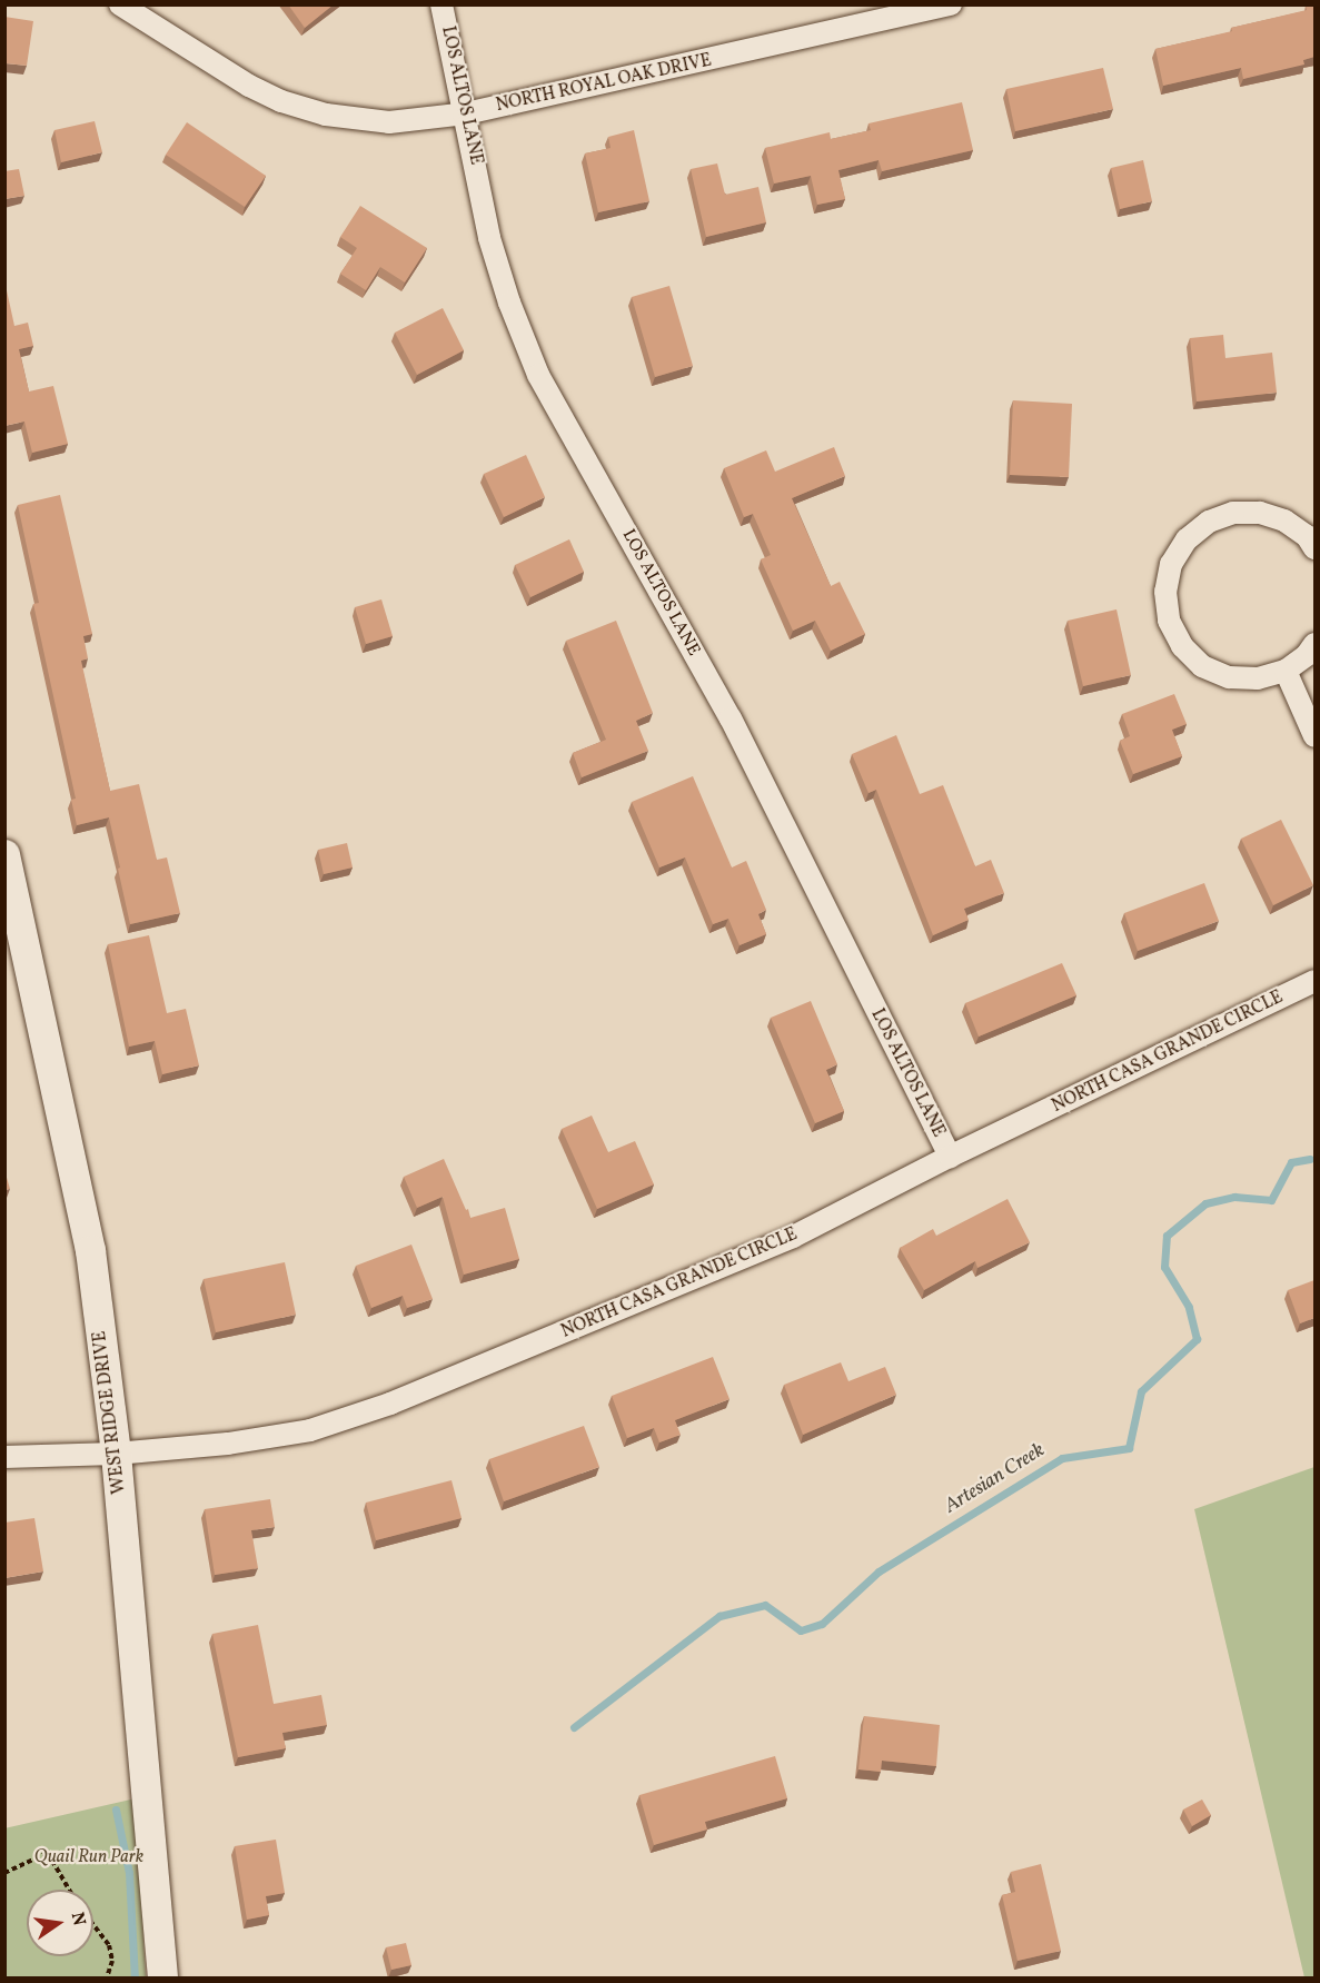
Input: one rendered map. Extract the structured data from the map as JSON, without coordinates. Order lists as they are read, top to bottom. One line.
{"streets":{"street":["NORTH ROYAL OAK DRIVE","LOS ALTOS LANE","NORTH CASA GRANDE CIRCLE","WEST RIDGE DRIVE"]},"crossings":[["NORTH ROYAL OAK DRIVE","LOS ALTOS LANE"],["LOS ALTOS LANE","NORTH CASA GRANDE CIRCLE"],["NORTH CASA GRANDE CIRCLE","WEST RIDGE DRIVE"]],"water":["Artesian Creek"],"parks":["Quail Run Park"],"north":"right"}
